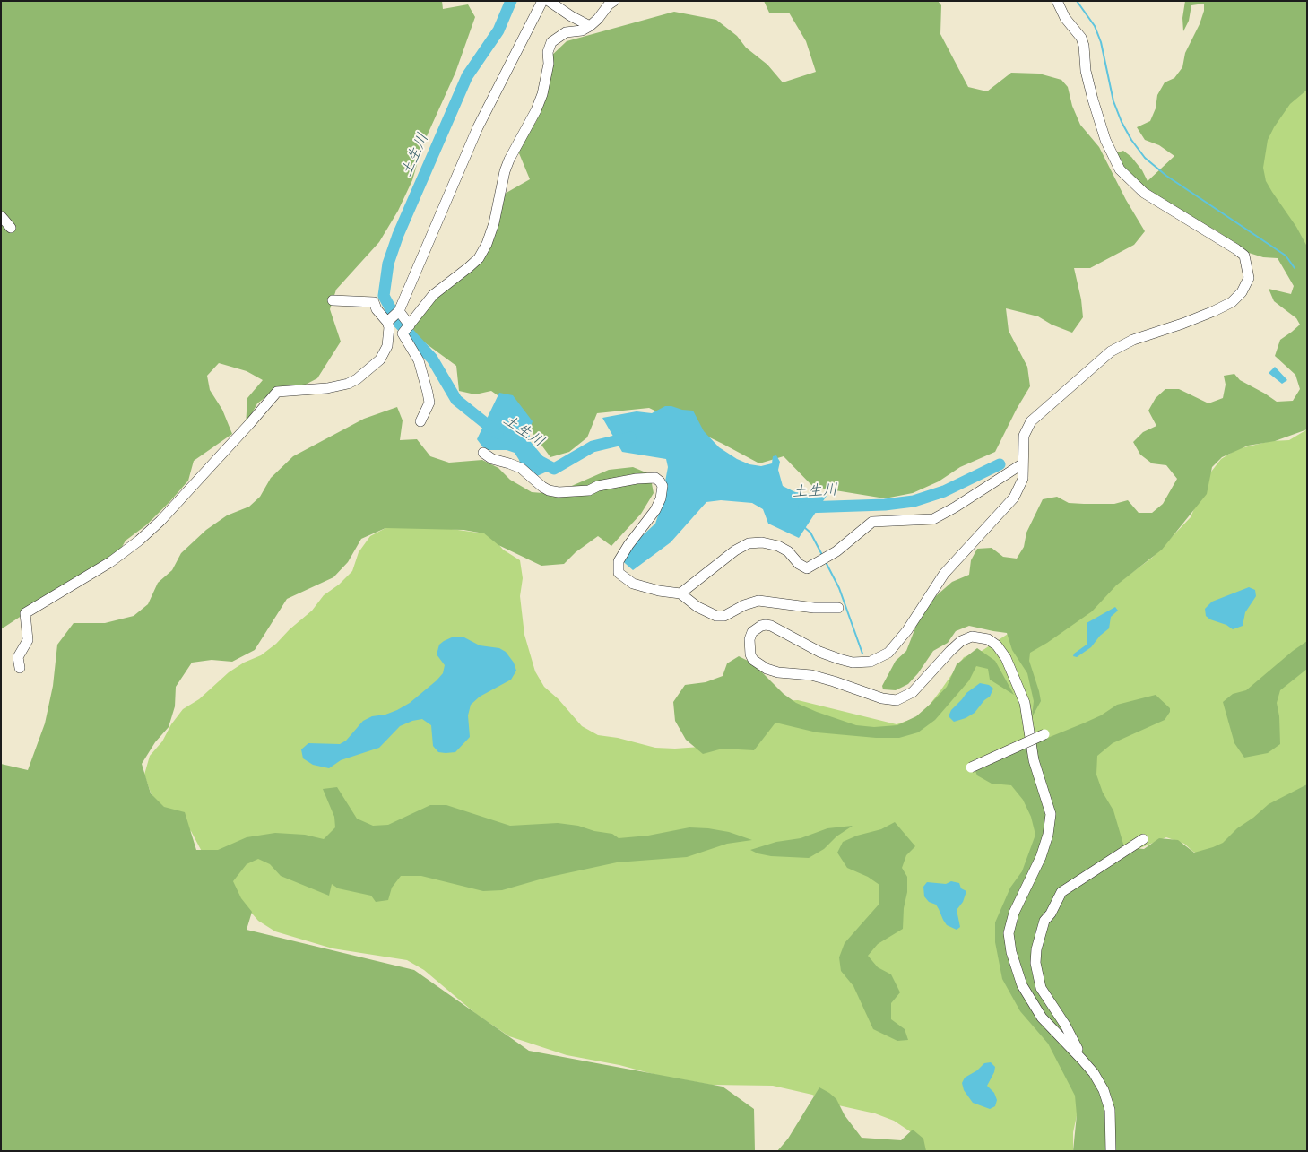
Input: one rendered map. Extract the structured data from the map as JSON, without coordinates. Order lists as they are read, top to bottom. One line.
{"water":["土生川"]}
